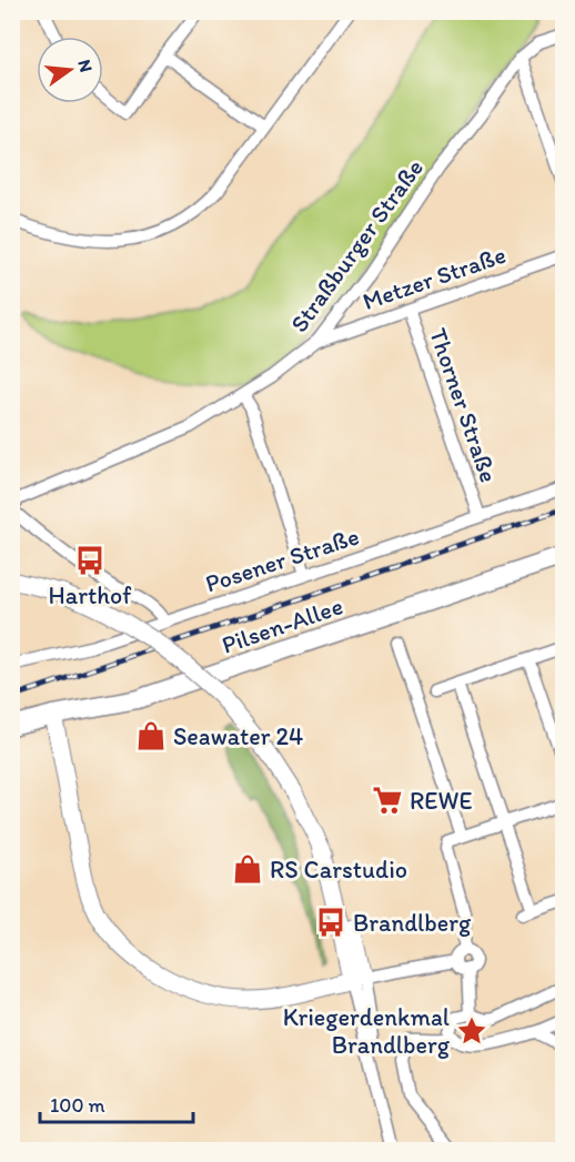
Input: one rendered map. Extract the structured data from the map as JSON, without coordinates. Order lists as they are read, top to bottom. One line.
{"streets":{"main road":["Pilsen-Allee"],"street":["Straßburger Straße","Metzer Straße","Thorner Straße","Posener Straße"]},"crossings":[["Straßburger Straße","Metzer Straße"],["Metzer Straße","Thorner Straße"],["Thorner Straße","Posener Straße"]],"places":{"bus stop":["Harthof","Brandlberg"],"shop":["Seawater 24","RS Carstudio"],"supermarket":["REWE"],"place":["Kriegerdenkmal Brandlberg"]},"scale_bar":"100 m","north":"right"}
